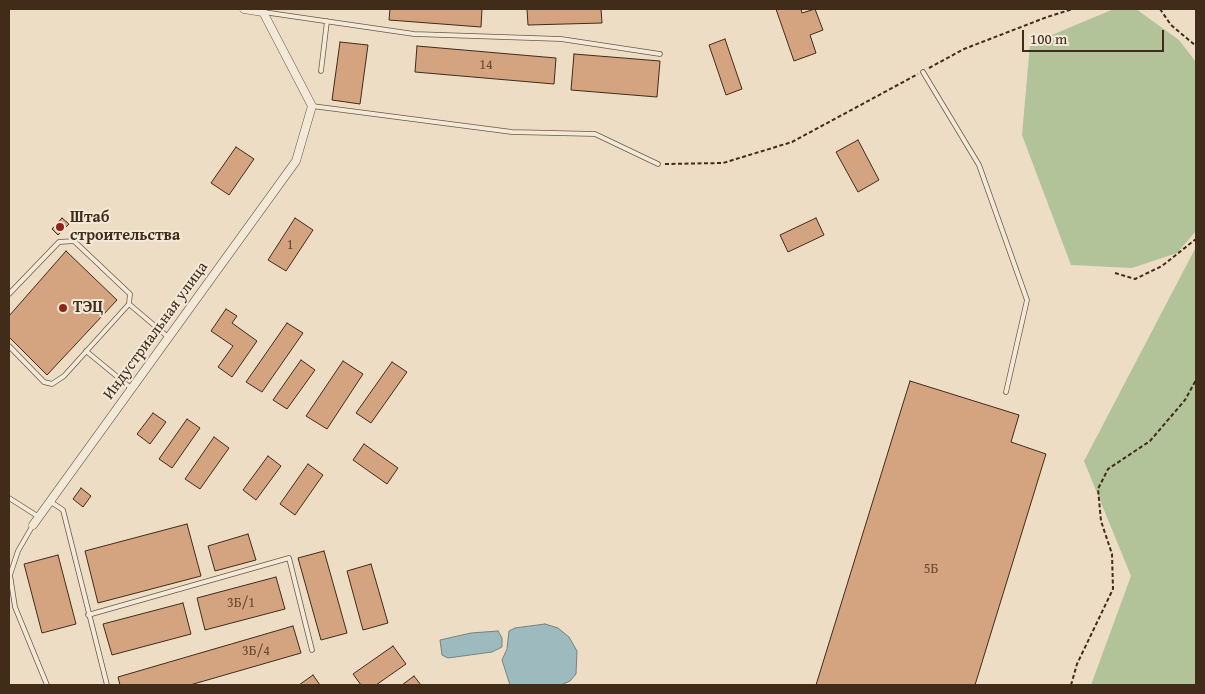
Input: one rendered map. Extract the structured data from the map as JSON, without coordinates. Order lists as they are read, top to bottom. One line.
{"streets":{"street":["Индустриальная улица"]},"places":["Штаб строительства","ТЭЦ"],"house_numbers":["14","1","5Б","3Б/1","3Б/4"],"scale_bar":"100 m"}
